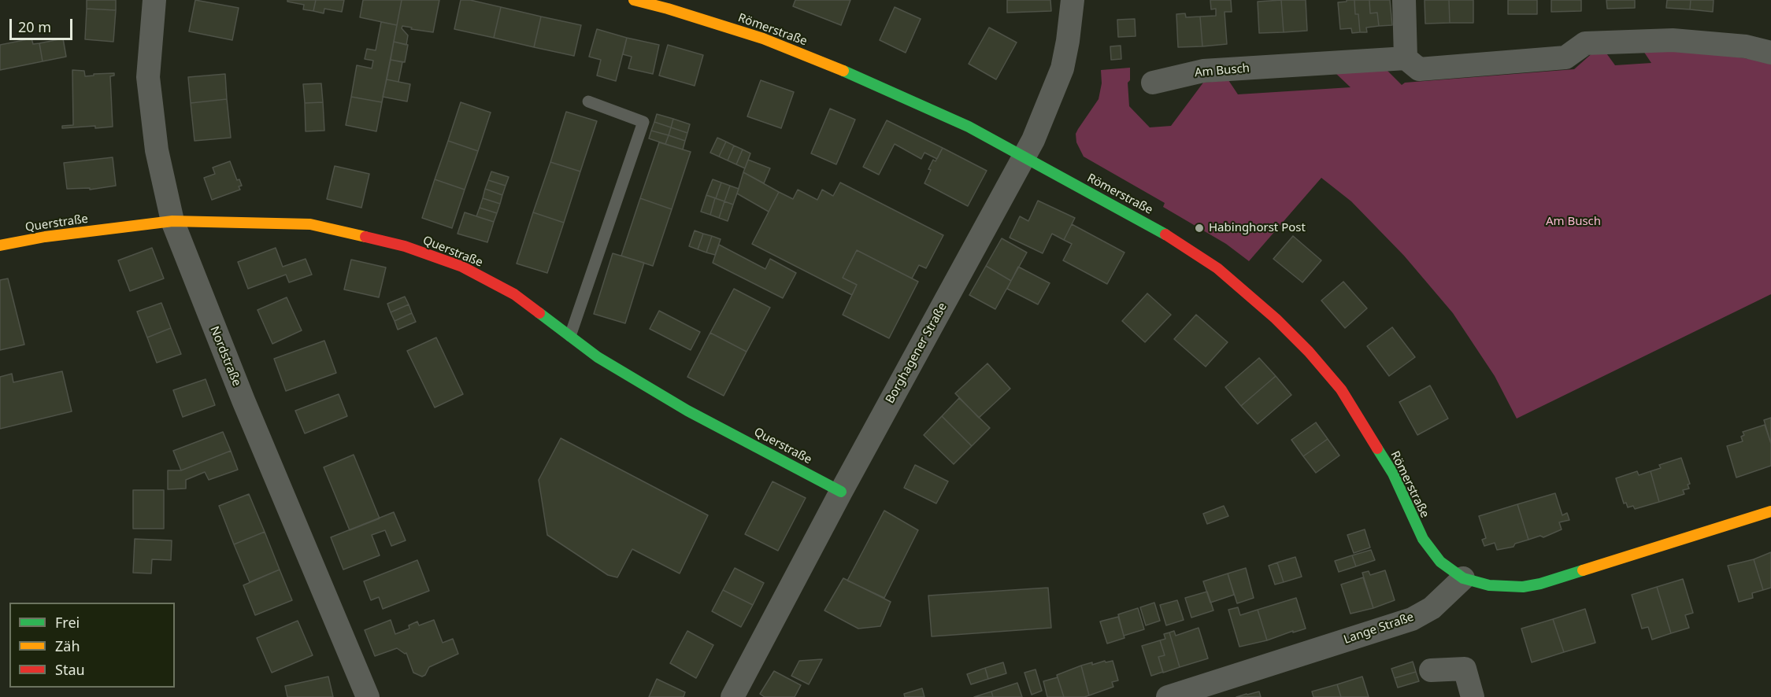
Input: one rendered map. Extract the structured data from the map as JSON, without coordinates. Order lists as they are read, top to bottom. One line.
{"streets":{"main road":["Römerstraße","Querstraße"],"street":["Am Busch","Borghagener Straße","Nordstraße","Lange Straße"]},"crossings":[["Römerstraße","Borghagener Straße"],["Römerstraße","Lange Straße"],["Querstraße","Borghagener Straße"],["Querstraße","Nordstraße"]],"parks":["Am Busch"],"places":["Habinghorst Post"],"legend":["Frei","Zäh","Stau"],"scale_bar":"20 m"}
